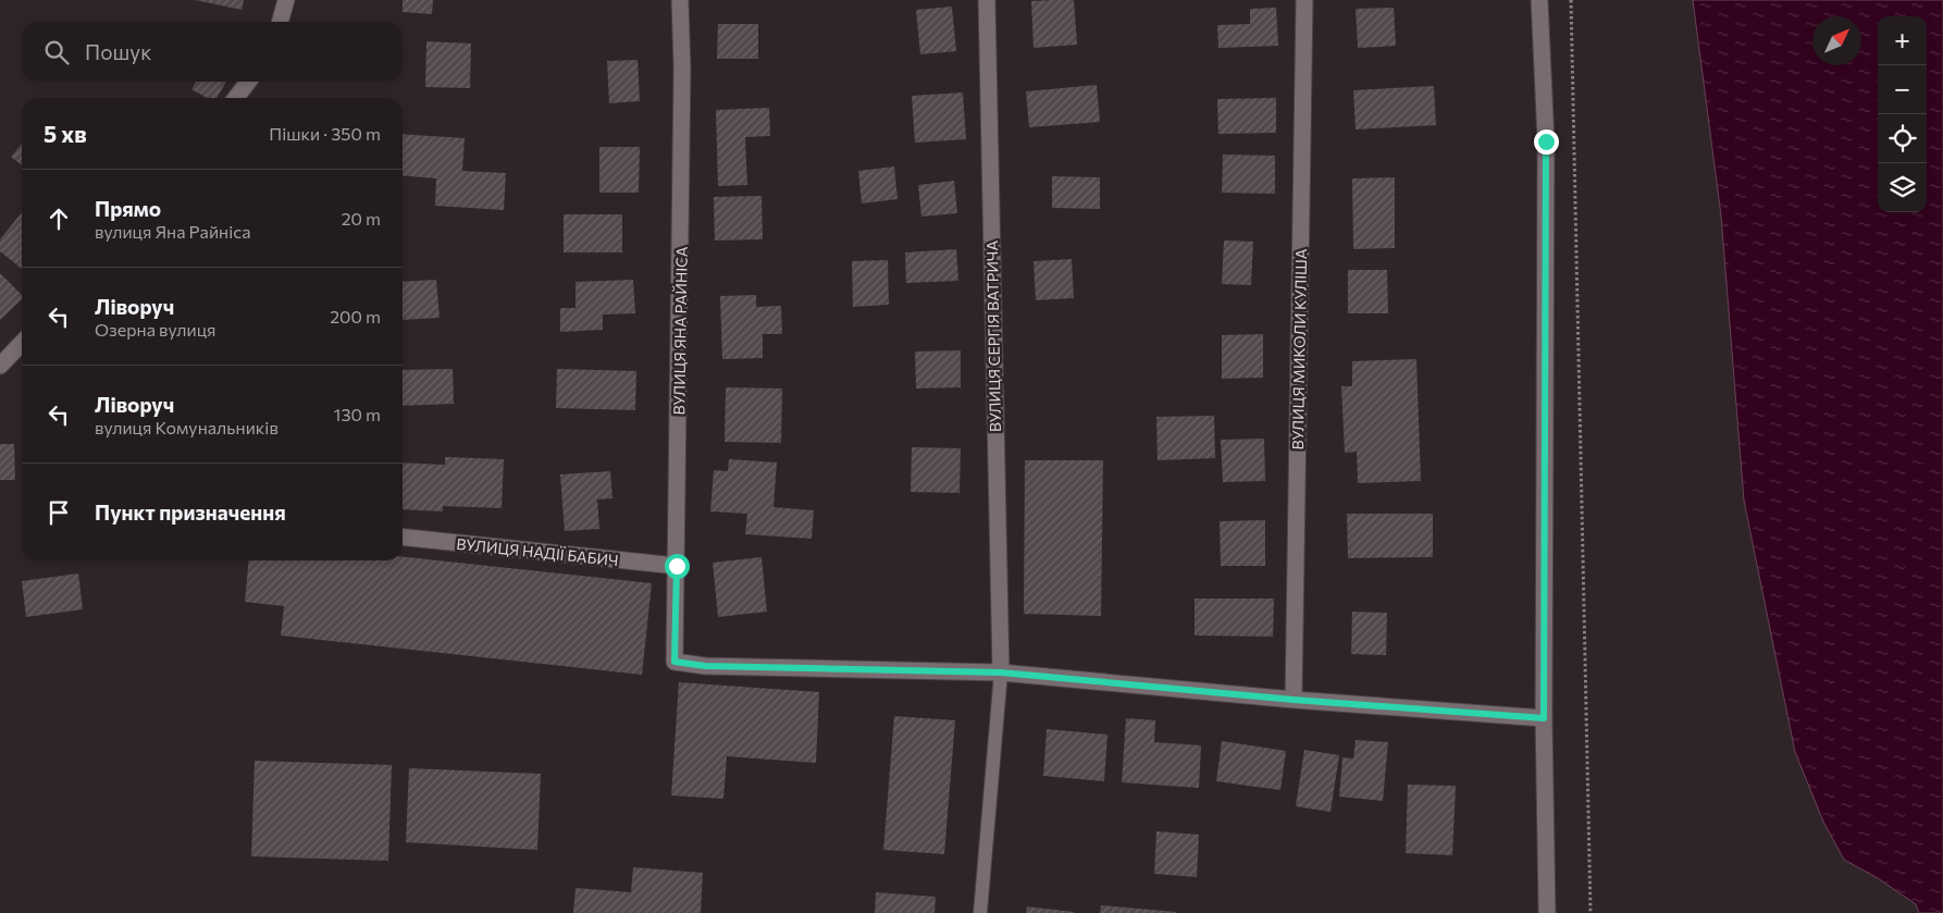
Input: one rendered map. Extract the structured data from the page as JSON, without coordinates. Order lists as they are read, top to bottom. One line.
{"streets":{"street":["ВУЛИЦЯ ЯНА РАЙНІСА","ВУЛИЦЯ СЕРГІЯ ВАТРИЧА","ВУЛИЦЯ МИКОЛИ КУЛІША","ВУЛИЦЯ НАДІЇ БАБИЧ"]},"crossings":[["ВУЛИЦЯ ЯНА РАЙНІСА","ВУЛИЦЯ СЕРГІЯ ВАТРИЧА"],["ВУЛИЦЯ ЯНА РАЙНІСА","ВУЛИЦЯ НАДІЇ БАБИЧ"]],"north":"top right","page":{"map_buttons":["+","−"],"search":"Пошук","heading":["5 хв","Пішки · 350 m"],"list":[["Прямо","вулиця Яна Райніса","20 m"],["Ліворуч","Озерна вулиця","200 m"],["Ліворуч","вулиця Комунальників","130 m"],"Пункт призначення"]}}
